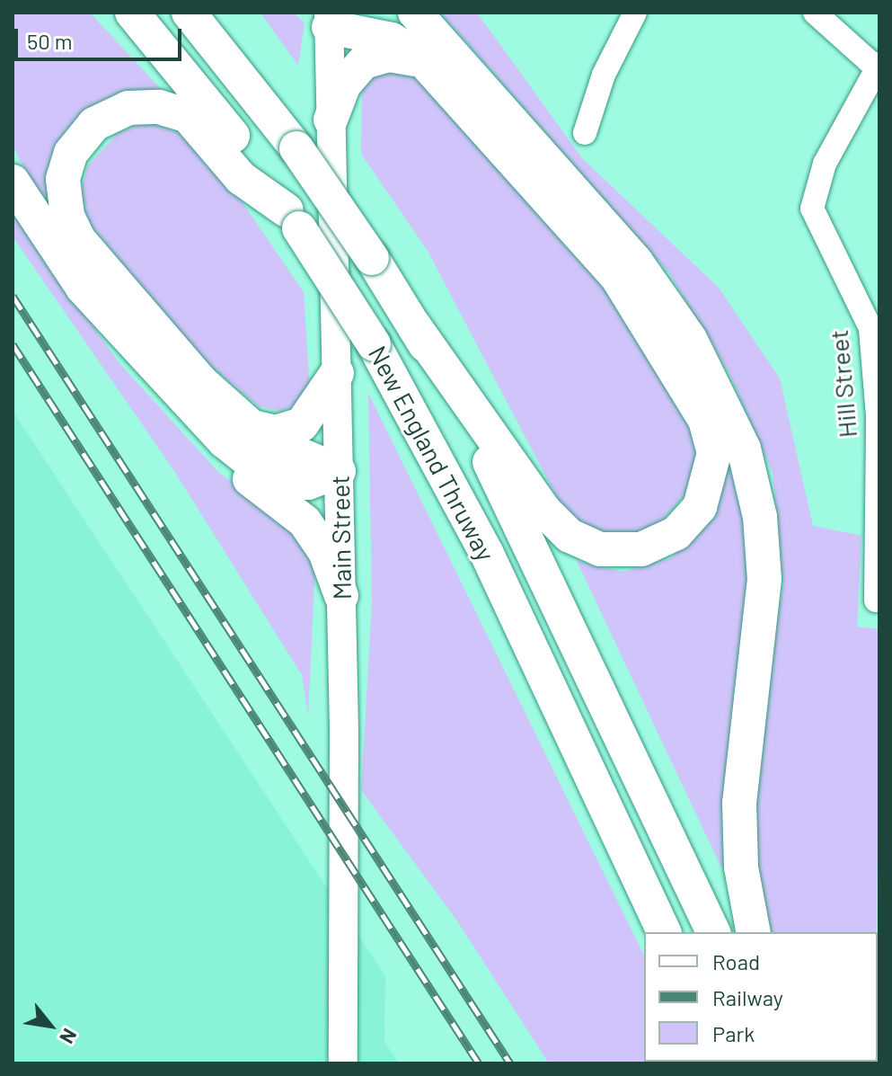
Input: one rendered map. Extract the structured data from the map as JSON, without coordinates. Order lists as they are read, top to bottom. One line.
{"streets":{"highway":["New England Thruway"],"main road":["Main Street"],"street":["Hill Street"]},"legend":["Road","Railway","Park"],"scale_bar":"50 m","north":"bottom right"}
